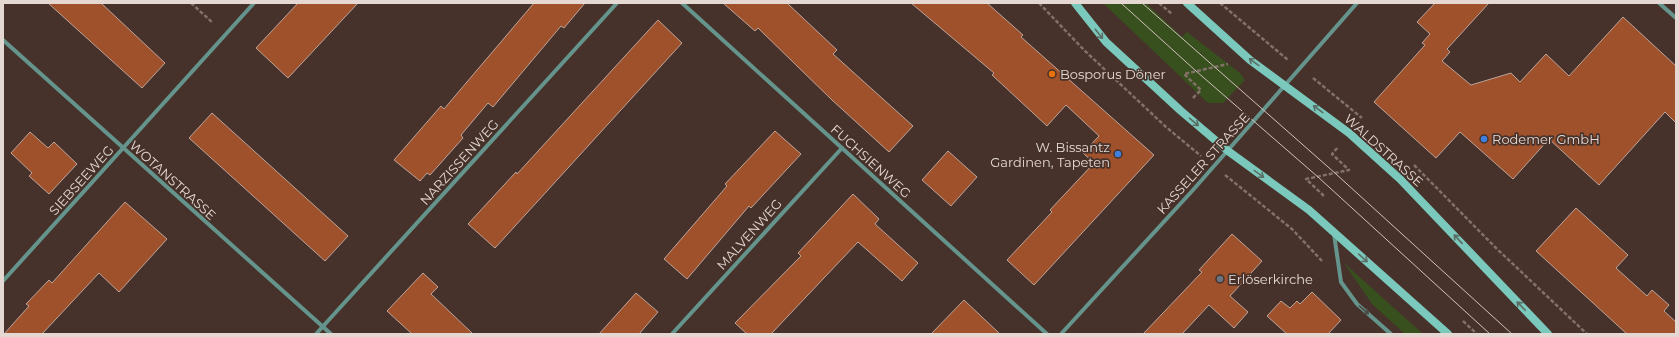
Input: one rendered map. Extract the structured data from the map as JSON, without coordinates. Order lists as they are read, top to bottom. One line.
{"streets":{"main road":["WALDSTRASSE"],"street":["FUCHSIENWEG","NARZISSENWEG","KASSELER STRASSE","SIEBSEEWEG","WOTANSTRASSE","MALVENWEG"]},"crossings":[["WALDSTRASSE","KASSELER STRASSE"],["FUCHSIENWEG","MALVENWEG"],["NARZISSENWEG","WOTANSTRASSE"],["SIEBSEEWEG","WOTANSTRASSE"]],"one_way":["WALDSTRASSE"],"places":["Bosporus Döner","Rodemer GmbH","W. Bissantz Gardinen, Tapeten","Erlöserkirche"]}
